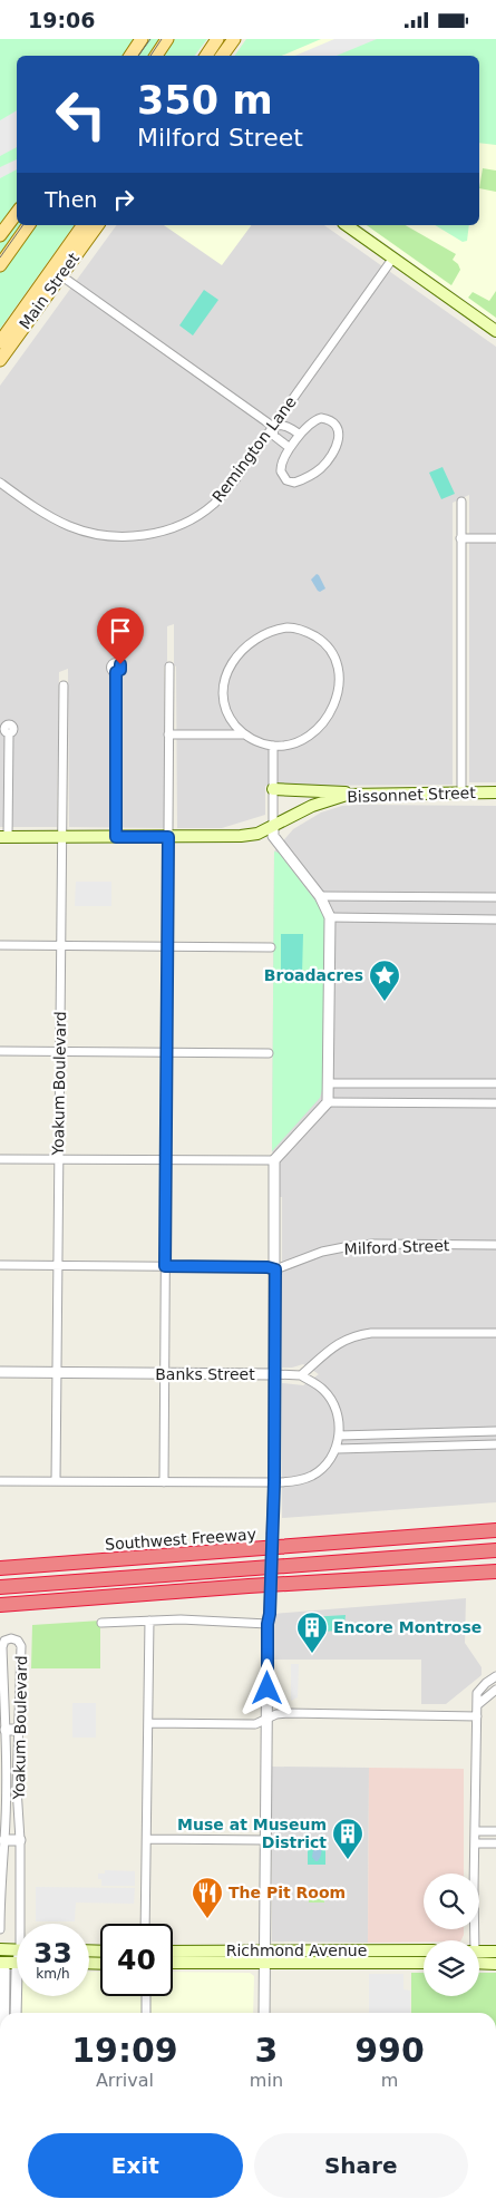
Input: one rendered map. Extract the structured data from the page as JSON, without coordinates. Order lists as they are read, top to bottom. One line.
{"streets":{"highway":["Southwest Freeway"],"main road":["Main Street","Bissonnet Street","Richmond Avenue"],"street":["Remington Lane","Yoakum Boulevard","Milford Street","Banks Street"]},"crossings":[["Bissonnet Street","Yoakum Boulevard"],["Yoakum Boulevard","Milford Street"],["Yoakum Boulevard","Banks Street"]],"places":{"place":["Broadacres"],"building":["Encore Montrose","Muse at Museum District"],"restaurant":["The Pit Room"]},"page":{"status":"19:06","turn":["350 m","Milford Street"],"then":"Then","speed":"33 km/h","limit":"40","eta":["19:09","Arrival","3","min","990","m"],"buttons":["Exit","Share"]}}
